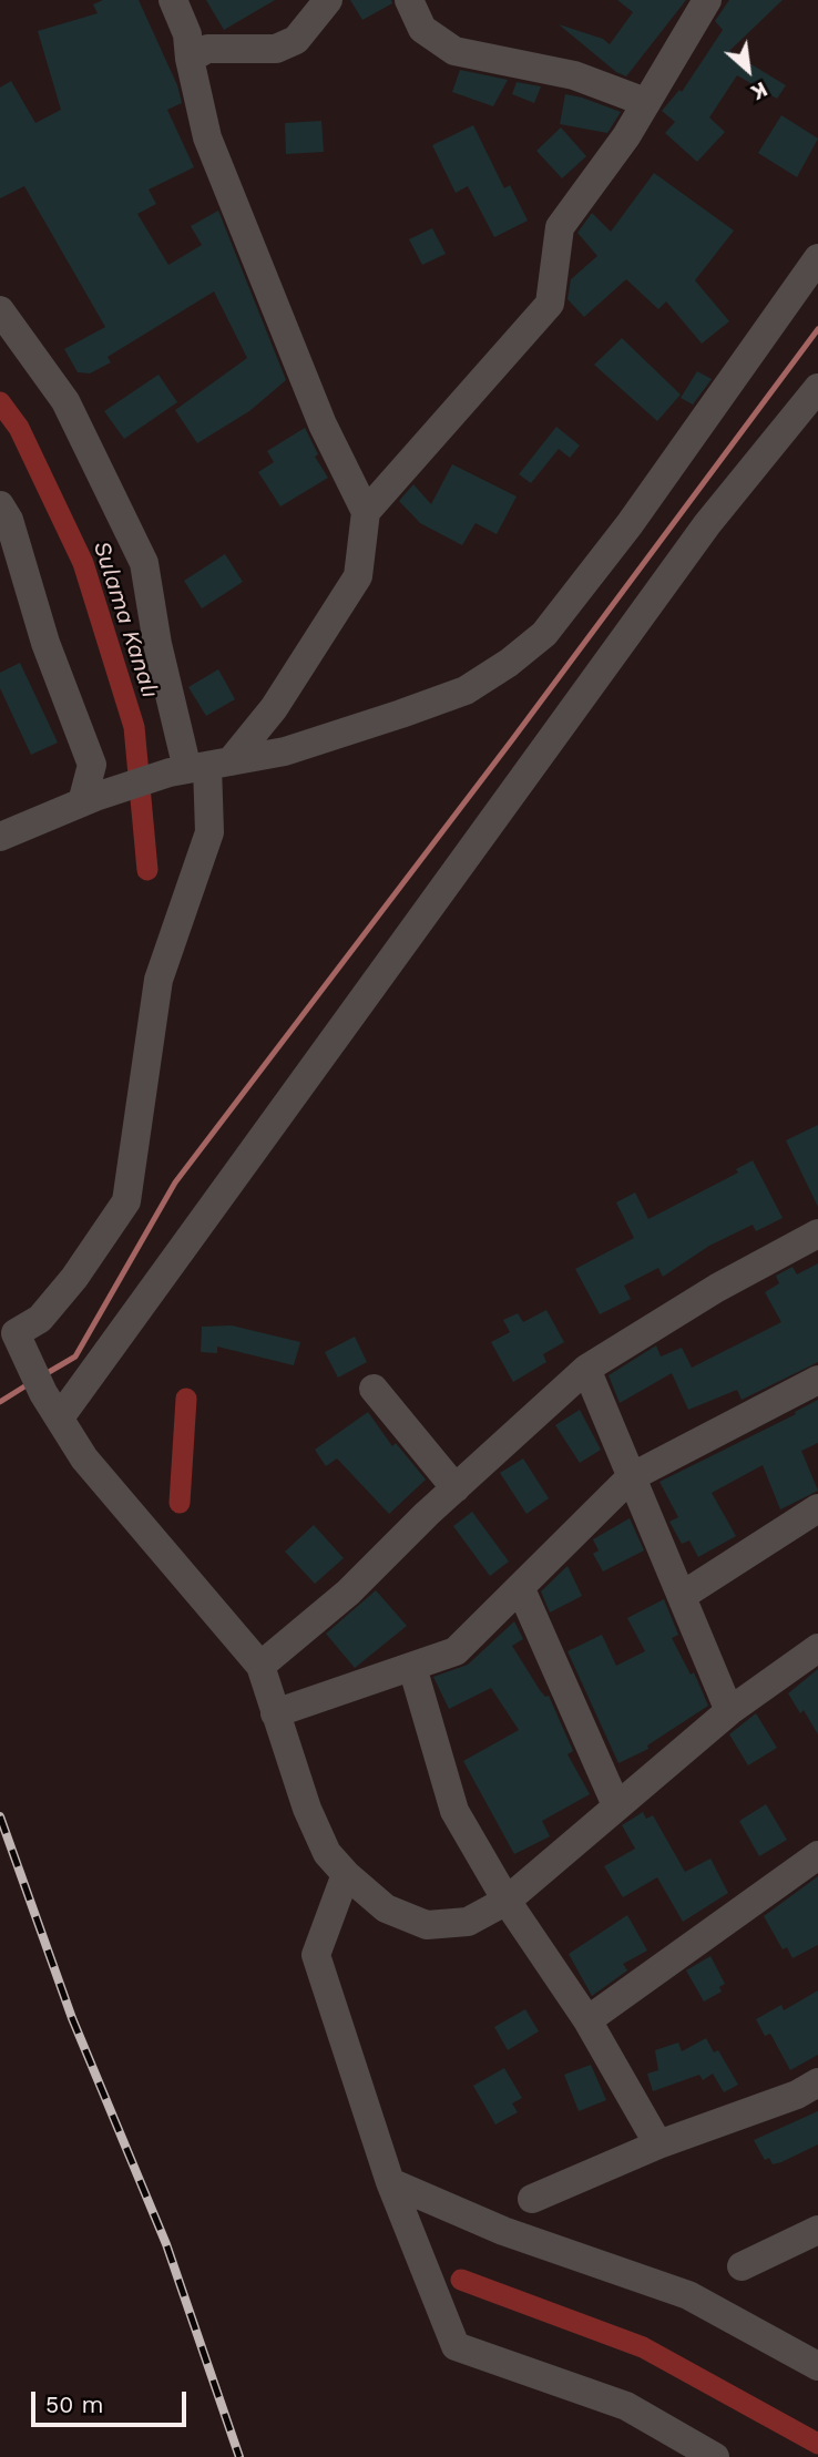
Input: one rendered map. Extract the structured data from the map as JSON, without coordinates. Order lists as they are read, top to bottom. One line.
{"water":["Sulama Kanalı"],"scale_bar":"50 m","north":"bottom right"}
